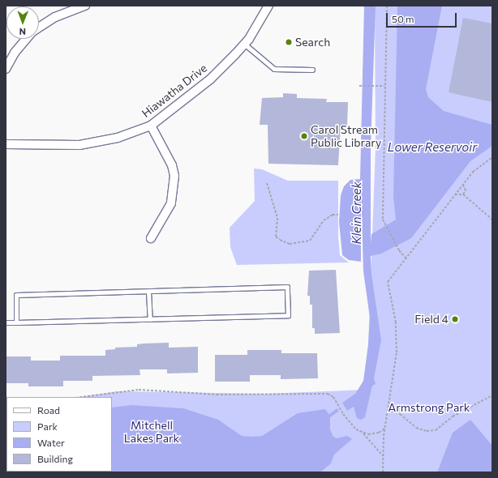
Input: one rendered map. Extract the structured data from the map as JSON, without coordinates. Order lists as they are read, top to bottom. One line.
{"streets":{"street":["Hiawatha Drive"]},"water":["Lower Reservoir","Klein Creek"],"parks":["Armstrong Park","Mitchell Lakes Park"],"places":["Search","Carol Stream Public Library","Field 4"],"legend":["Road","Park","Water","Building"],"scale_bar":"50 m","north":"bottom"}
